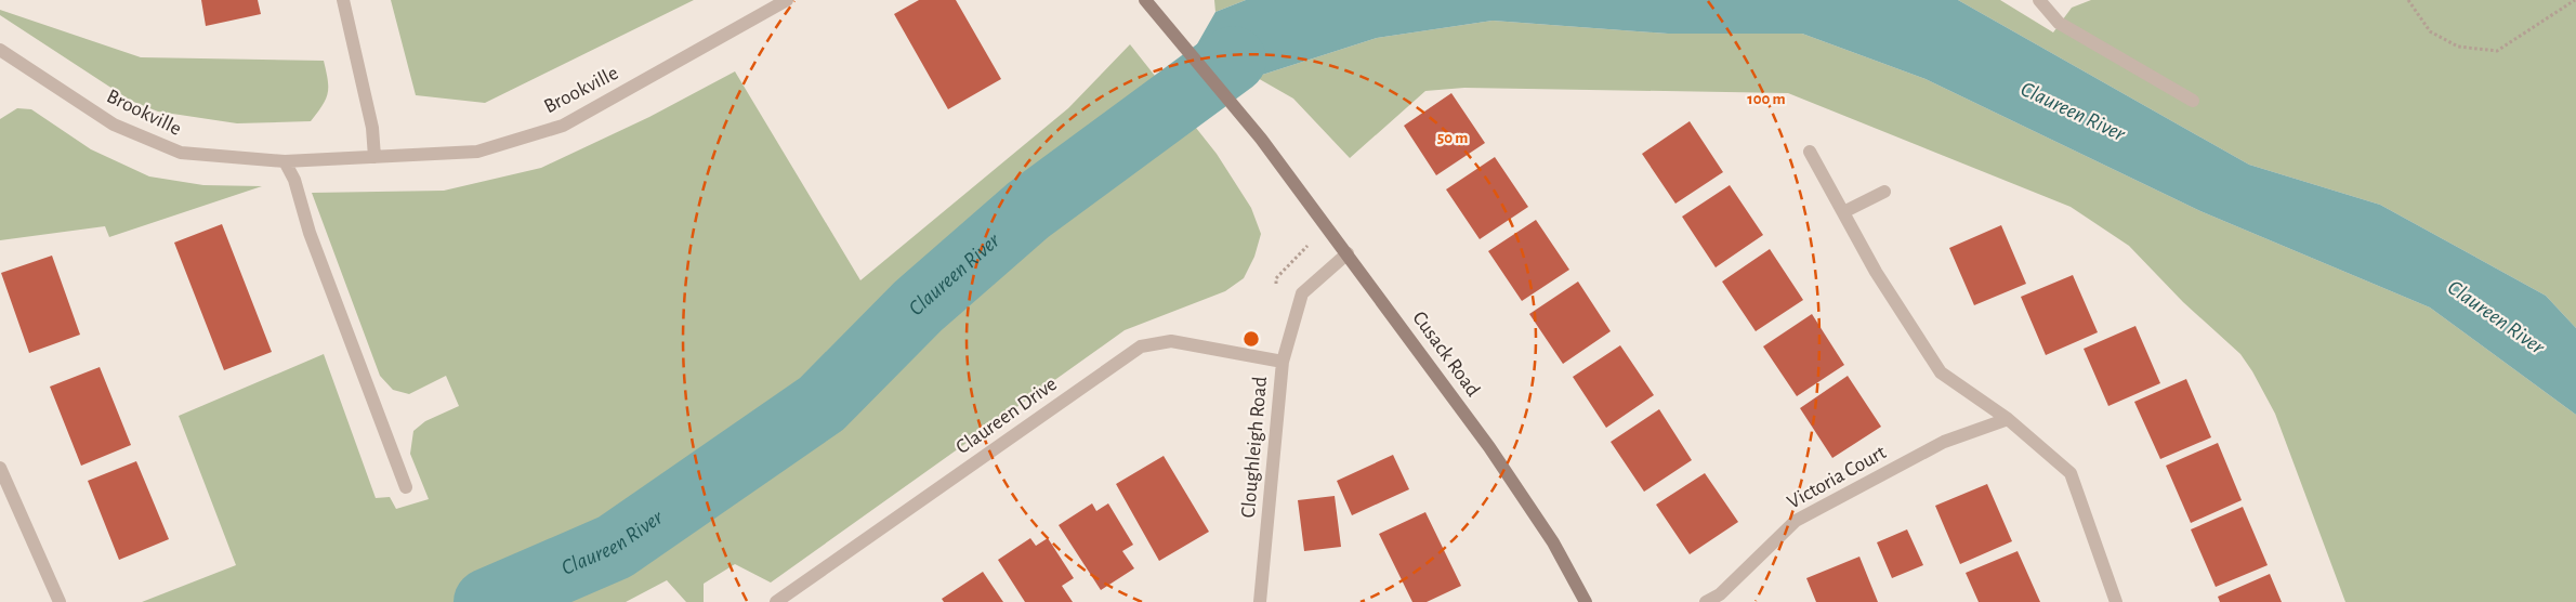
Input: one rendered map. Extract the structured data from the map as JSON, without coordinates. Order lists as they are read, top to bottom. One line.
{"streets":{"main road":["Cusack Road"],"street":["Brookville","Claureen Drive","Cloughleigh Road","Victoria Court"]},"crossings":[["Cusack Road","Cloughleigh Road"],["Claureen Drive","Cloughleigh Road"]],"water":["Claureen River"],"rings":["100 m","50 m"]}
